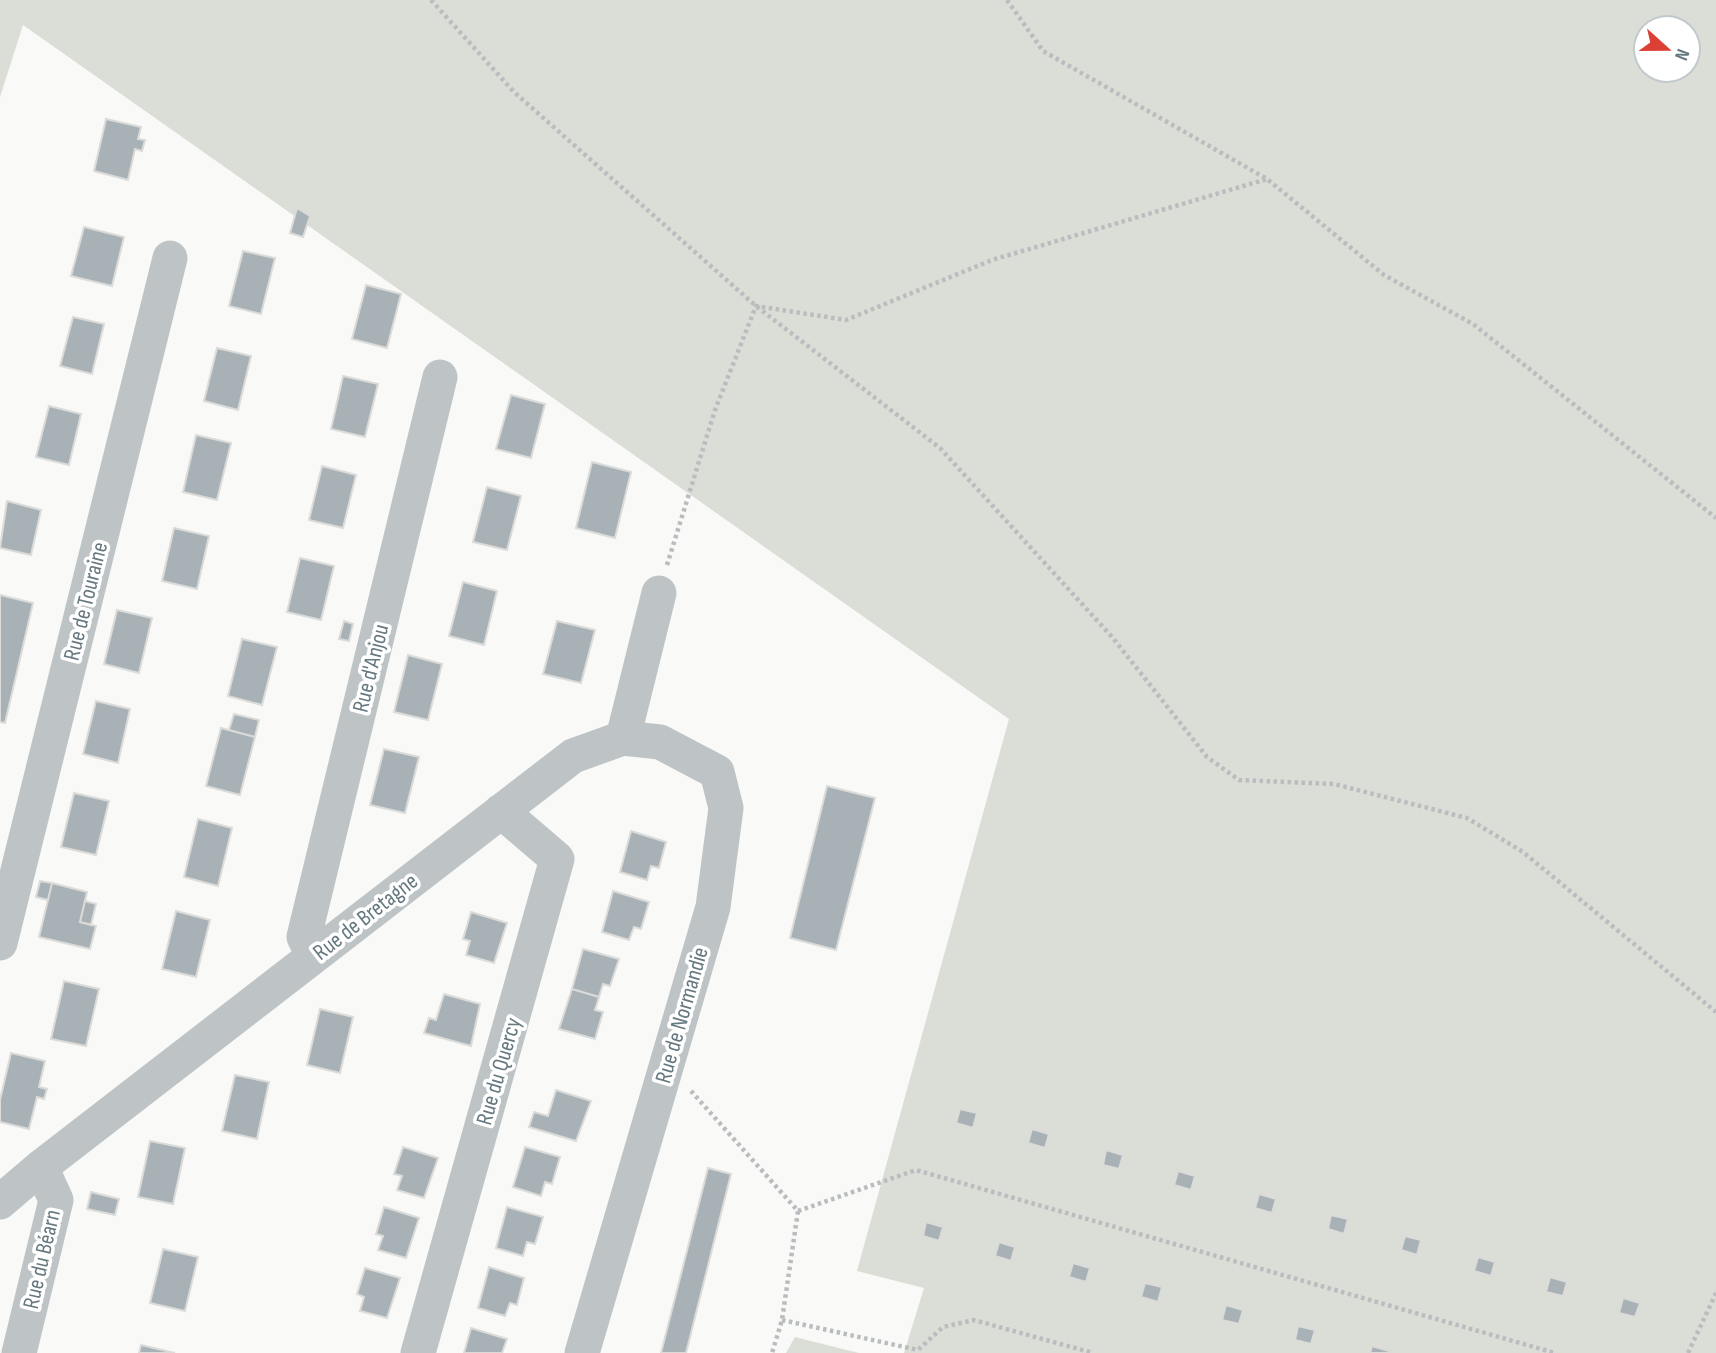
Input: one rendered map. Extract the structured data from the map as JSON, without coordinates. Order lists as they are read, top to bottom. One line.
{"streets":{"street":["Rue de Touraine","Rue d'Anjou","Rue de Bretagne","Rue de Normandie","Rue du Quercy","Rue du Béarn"]},"crossings":[["Rue d'Anjou","Rue de Bretagne"],["Rue de Bretagne","Rue de Normandie"],["Rue de Bretagne","Rue du Quercy"],["Rue de Bretagne","Rue du Béarn"]],"north":"right"}
